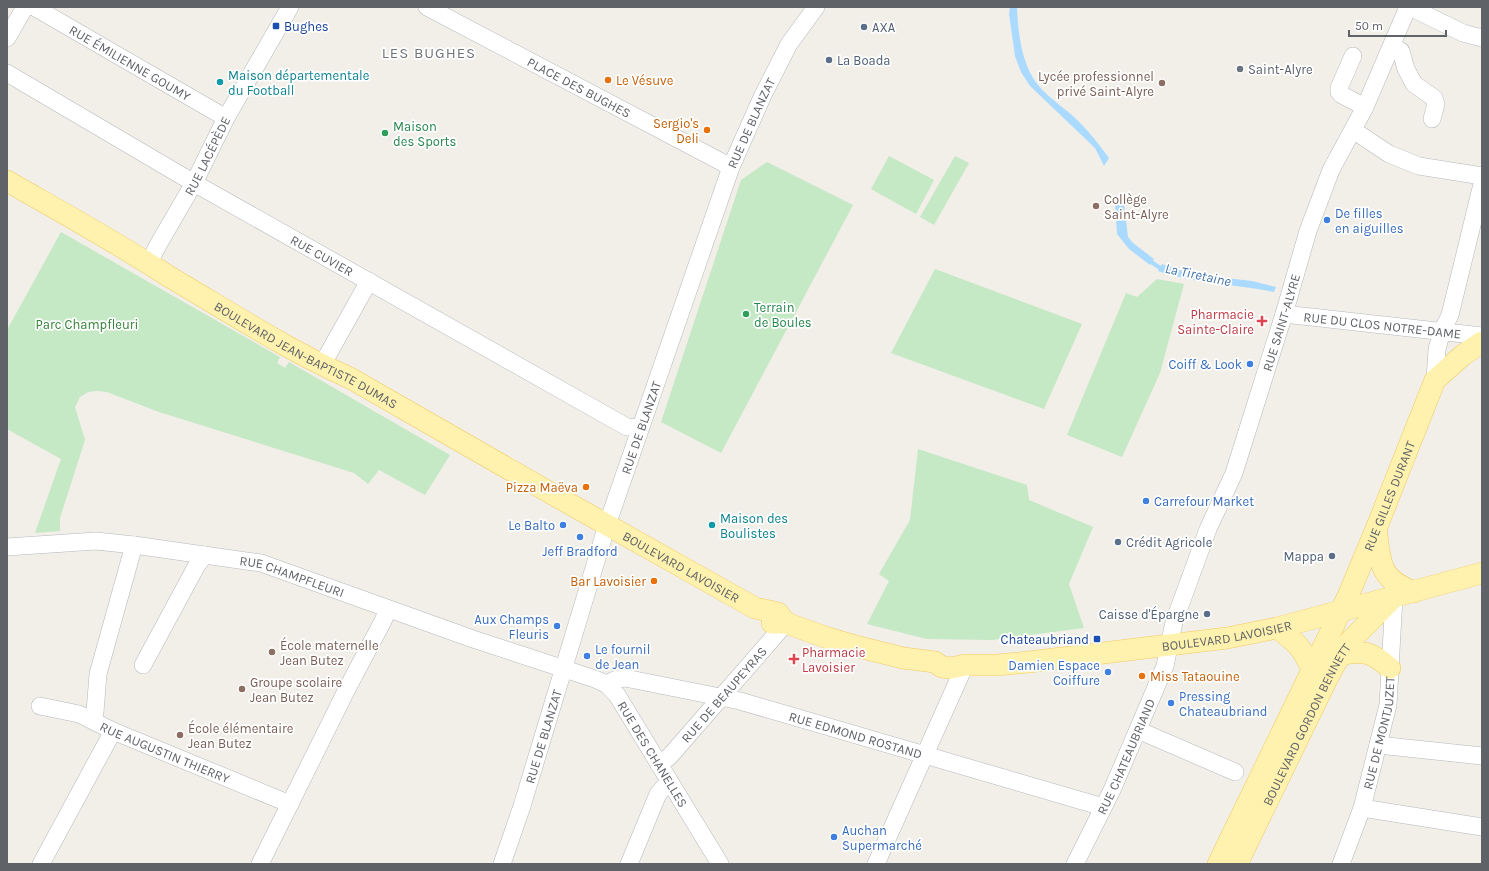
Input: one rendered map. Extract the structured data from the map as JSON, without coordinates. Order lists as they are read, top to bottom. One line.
{"streets":{"main road":["BOULEVARD JEAN-BAPTISTE DUMAS","RUE GILLES DURANT","BOULEVARD LAVOISIER","BOULEVARD GORDON BENNETT"],"street":["RUE ÉMILIENNE GOUMY","PLACE DES BUGHES","RUE DE BLANZAT","RUE LACÉPÈDE","RUE CUVIER","RUE SAINT-ALYRE","RUE DU CLOS NOTRE-DAME","RUE CHAMPFLEURI","RUE DE BEAUPEYRAS","RUE DE MONTJUZET","RUE EDMOND ROSTAND","RUE AUGUSTIN THIERRY","RUE DES CHANELLES","RUE CHATEAUBRIAND"]},"crossings":[["RUE ÉMILIENNE GOUMY","RUE LACÉPÈDE"],["PLACE DES BUGHES","RUE DE BLANZAT"],["RUE DE BLANZAT","RUE CUVIER"],["RUE DE BLANZAT","BOULEVARD JEAN-BAPTISTE DUMAS"],["RUE DE BLANZAT","BOULEVARD LAVOISIER"],["RUE DE BLANZAT","RUE CHAMPFLEURI"],["RUE DE BLANZAT","RUE DES CHANELLES"],["RUE LACÉPÈDE","RUE CUVIER"],["RUE LACÉPÈDE","BOULEVARD JEAN-BAPTISTE DUMAS"],["RUE SAINT-ALYRE","RUE DU CLOS NOTRE-DAME"],["RUE SAINT-ALYRE","BOULEVARD LAVOISIER"],["RUE SAINT-ALYRE","RUE CHATEAUBRIAND"],["RUE DU CLOS NOTRE-DAME","RUE GILLES DURANT"],["BOULEVARD JEAN-BAPTISTE DUMAS","BOULEVARD LAVOISIER"],["RUE GILLES DURANT","BOULEVARD LAVOISIER"],["RUE GILLES DURANT","BOULEVARD GORDON BENNETT"],["BOULEVARD LAVOISIER","RUE DE BEAUPEYRAS"],["BOULEVARD LAVOISIER","BOULEVARD GORDON BENNETT"],["BOULEVARD LAVOISIER","RUE DE MONTJUZET"],["BOULEVARD LAVOISIER","RUE CHATEAUBRIAND"],["RUE CHAMPFLEURI","RUE DES CHANELLES"],["RUE DE BEAUPEYRAS","RUE EDMOND ROSTAND"],["RUE DE BEAUPEYRAS","RUE DES CHANELLES"],["BOULEVARD GORDON BENNETT","RUE DE MONTJUZET"],["RUE EDMOND ROSTAND","RUE DES CHANELLES"],["RUE EDMOND ROSTAND","RUE CHATEAUBRIAND"]],"districts":["LES BUGHES"],"water":["La Tiretaine"],"parks":["Parc Champfleuri"],"places":{"transit":["Bughes","Chateaubriand"],"other":["AXA","La Boada","Saint-Alyre","Le Vésuve","Maison départementale du Football","Lycée professionnel privé Saint-Alyre","Sergio's Deli","Maison des Sports","Collège Saint-Alyre","De filles en aiguilles","Terrain de Boules","Coiff & Look","Pizza Maëva","Carrefour Market","Le Balto","Maison des Boulistes","Jeff Bradford","Crédit Agricole","Mappa","Bar Lavoisier","Caisse d'Épargne","Aux Champs Fleuris","École maternelle Jean Butez","Le fournil de Jean","Damien Espace Coiffure","Miss Tataouine","Groupe scolaire Jean Butez","Pressing Chateaubriand","École élémentaire Jean Butez","Auchan Supermarché"],"health":["Pharmacie Sainte-Claire","Pharmacie Lavoisier"]},"scale_bar":"50 m"}
